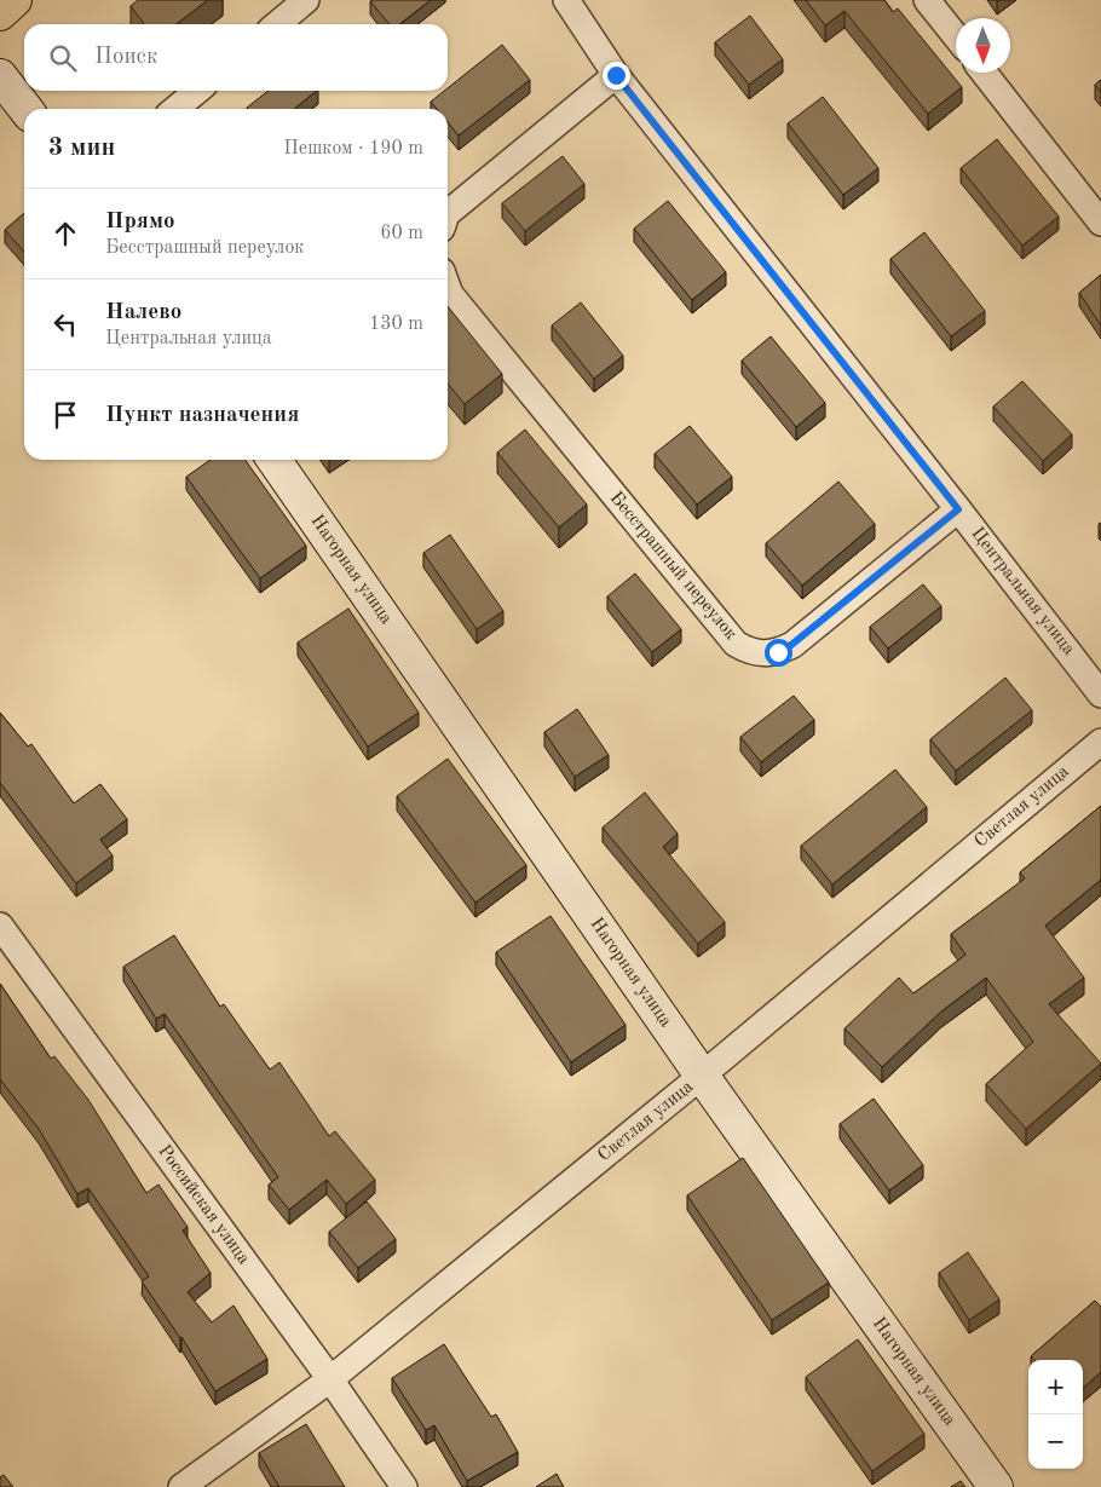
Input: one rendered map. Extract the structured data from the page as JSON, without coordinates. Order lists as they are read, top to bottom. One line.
{"streets":{"street":["Бесстрашный переулок","Нагорная улица","Центральная улица","Светлая улица","Российская улица"]},"crossings":[["Бесстрашный переулок","Центральная улица"],["Нагорная улица","Светлая улица"],["Светлая улица","Российская улица"]],"north":"bottom","page":{"search":"Поиск","heading":["3 мин","Пешком · 190 m"],"list":[["Прямо","Бесстрашный переулок","60 m"],["Налево","Центральная улица","130 m"],"Пункт назначения"],"map_buttons":["+","−"]}}
